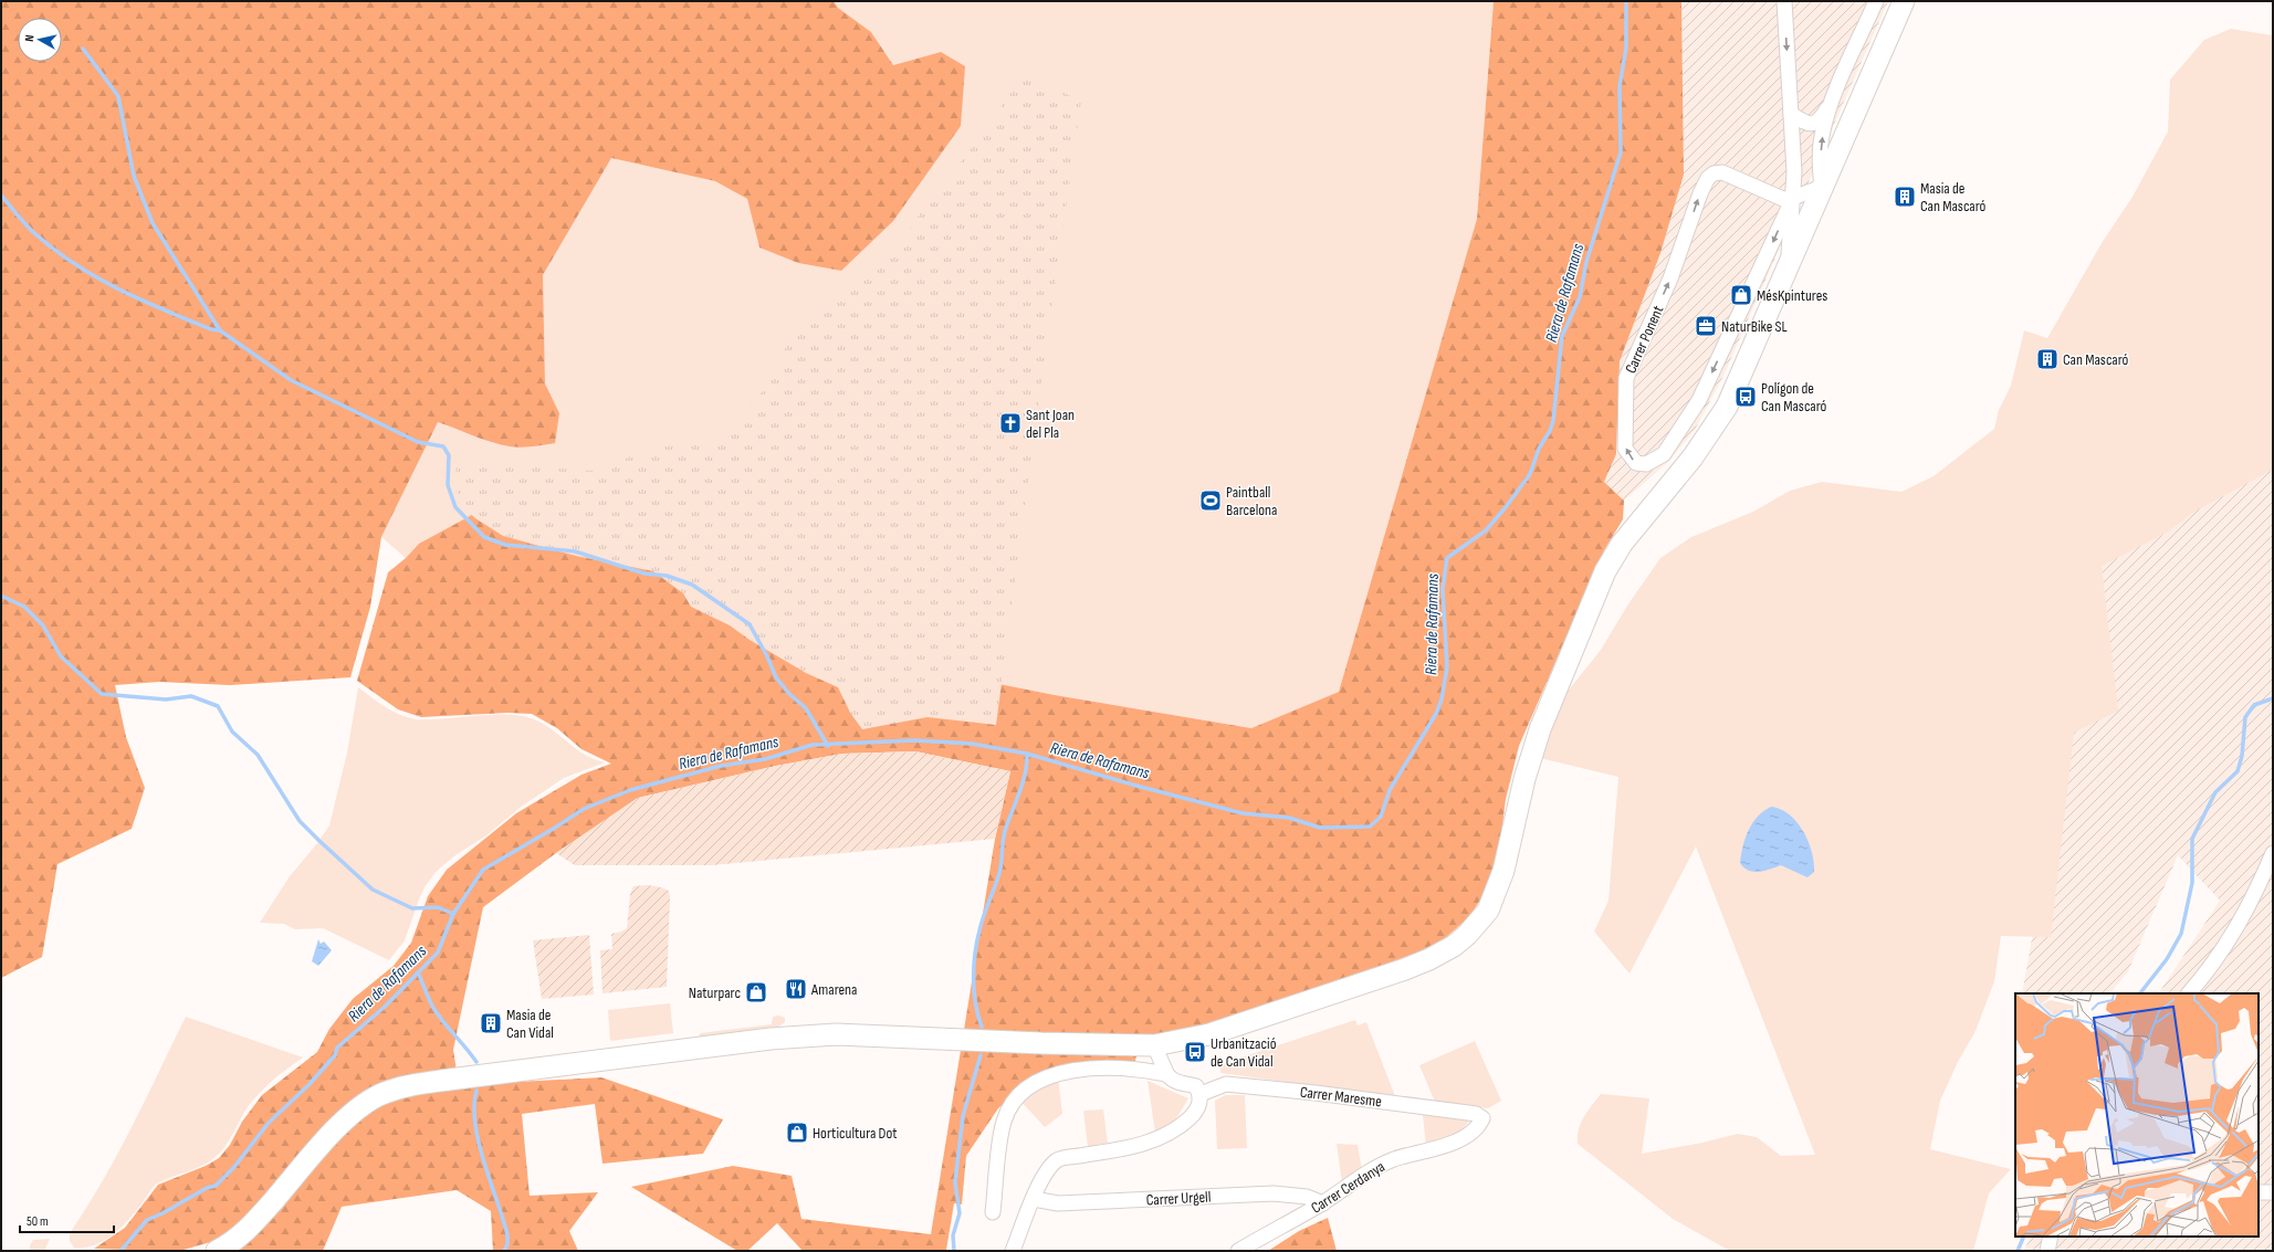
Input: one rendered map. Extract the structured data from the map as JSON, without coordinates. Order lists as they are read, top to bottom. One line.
{"streets":{"street":["Carrer Ponent","Carrer Maresme","Carrer Cerdanya","Carrer Urgell"]},"crossings":[["Carrer Maresme","Carrer Cerdanya"],["Carrer Cerdanya","Carrer Urgell"]],"water":["Riera de Rafamans"],"places":{"building":["Masia de Can Mascaró","Can Mascaró","Masia de Can Vidal"],"shop":["MésKpintures","Naturparc","Horticultura Dot"],"office":["NaturBike SL"],"bus stop":["Polígon de Can Mascaró","Urbanització de Can Vidal"],"church":["Sant Joan del Pla"],"sports":["Paintball Barcelona"],"restaurant":["Amarena"]},"scale_bar":"50 m","north":"left"}
